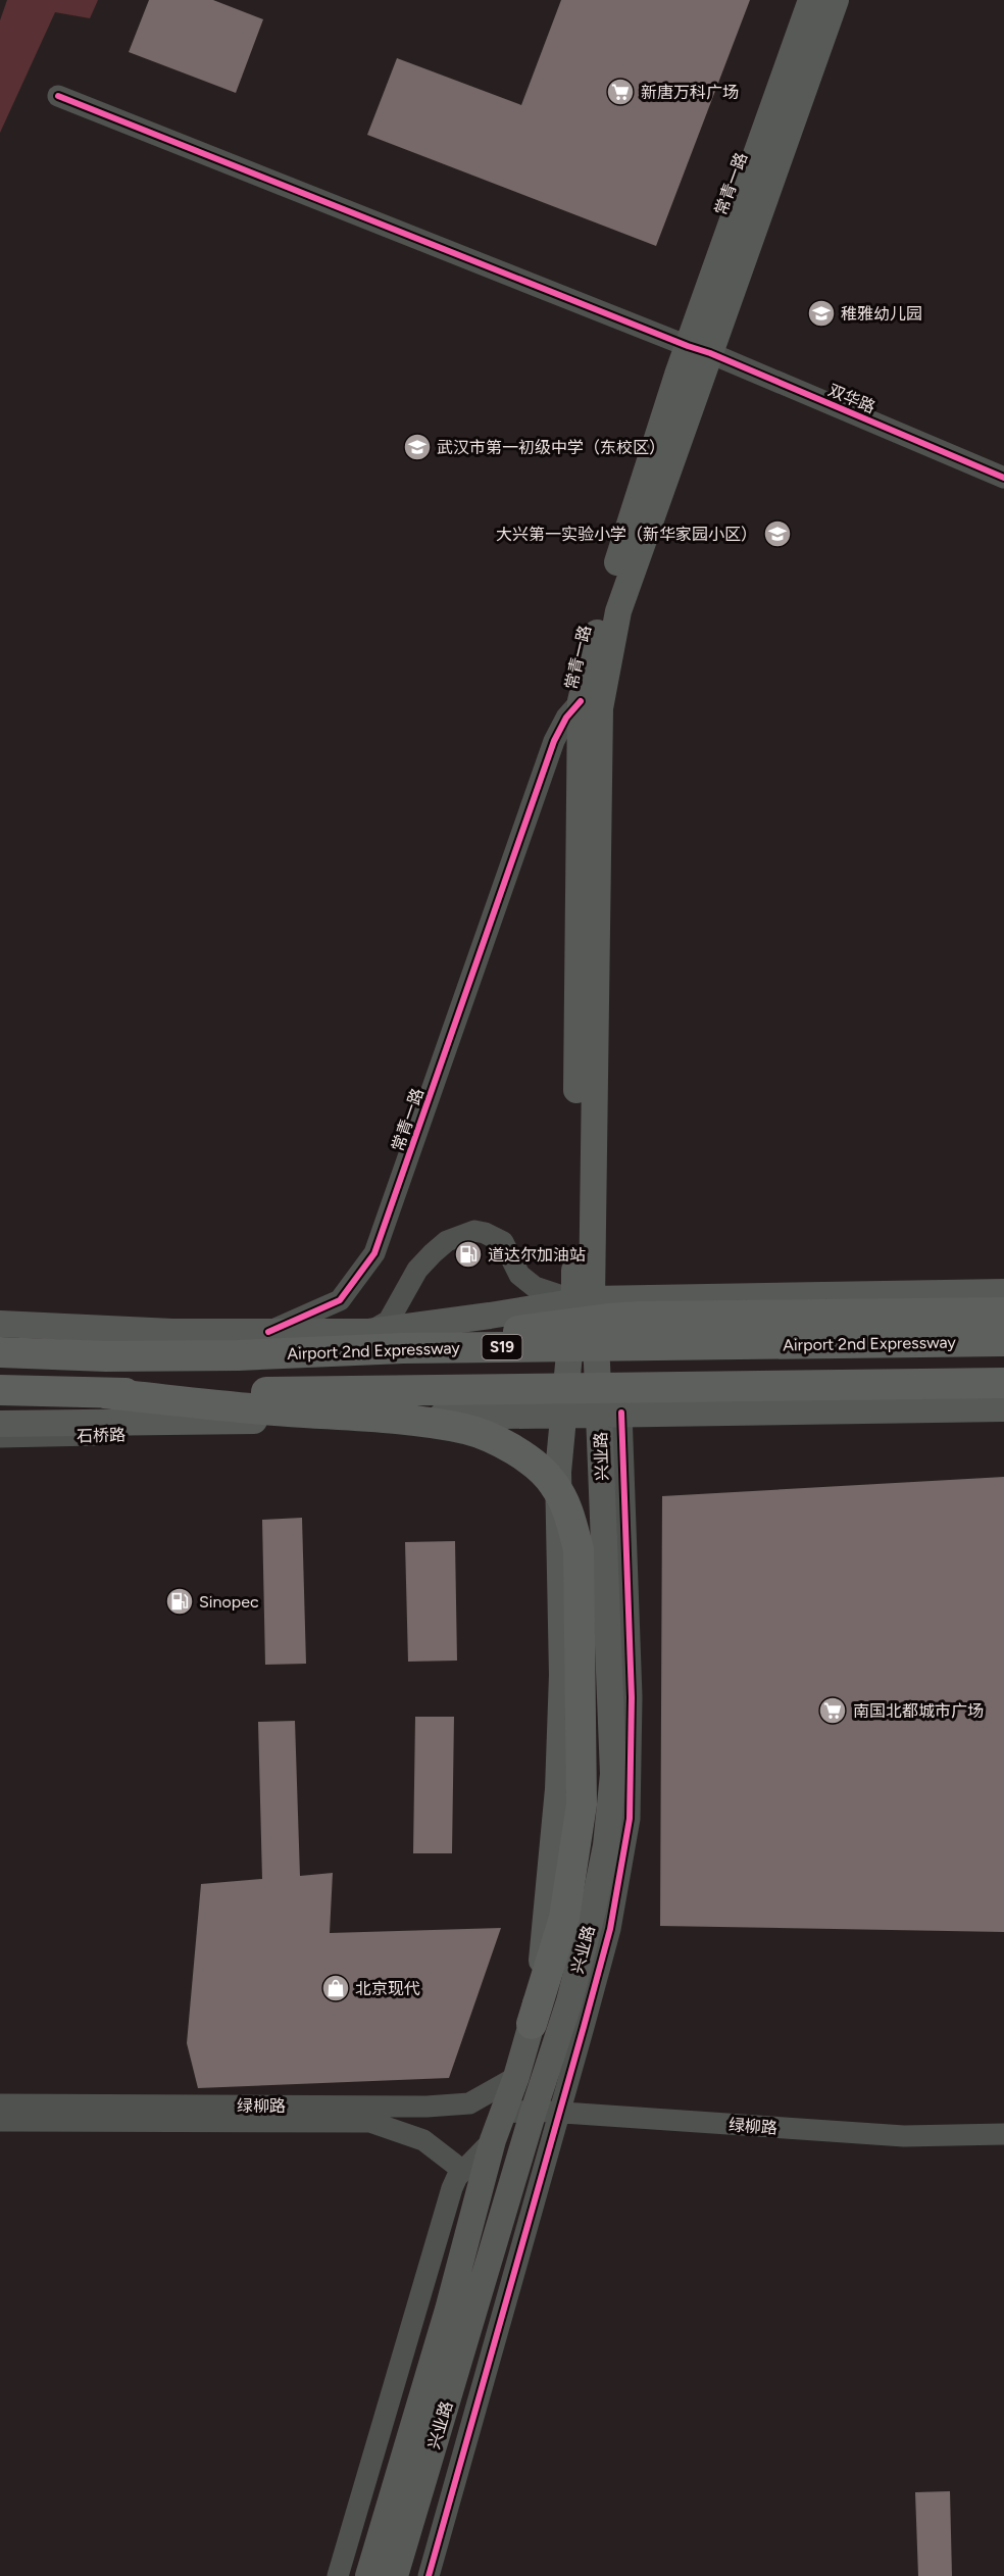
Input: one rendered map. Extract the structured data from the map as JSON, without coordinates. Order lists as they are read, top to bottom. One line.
{"streets":{"highway":["Airport 2nd Expressway","S19"],"main road":["常青一路","兴业路"],"street":["双华路","石桥路","绿柳路"]},"crossings":[["常青一路","双华路"],["常青一路","兴业路"],["兴业路","绿柳路"]],"places":{"supermarket":["新唐万科广场","南国北都城市广场"],"school or university":["稚雅幼儿园","武汉市第一初级中学（东校区）","大兴第一实验小学（新华家园小区）"],"fuel station":["道达尔加油站","Sinopec"],"shop":["北京现代"]}}
